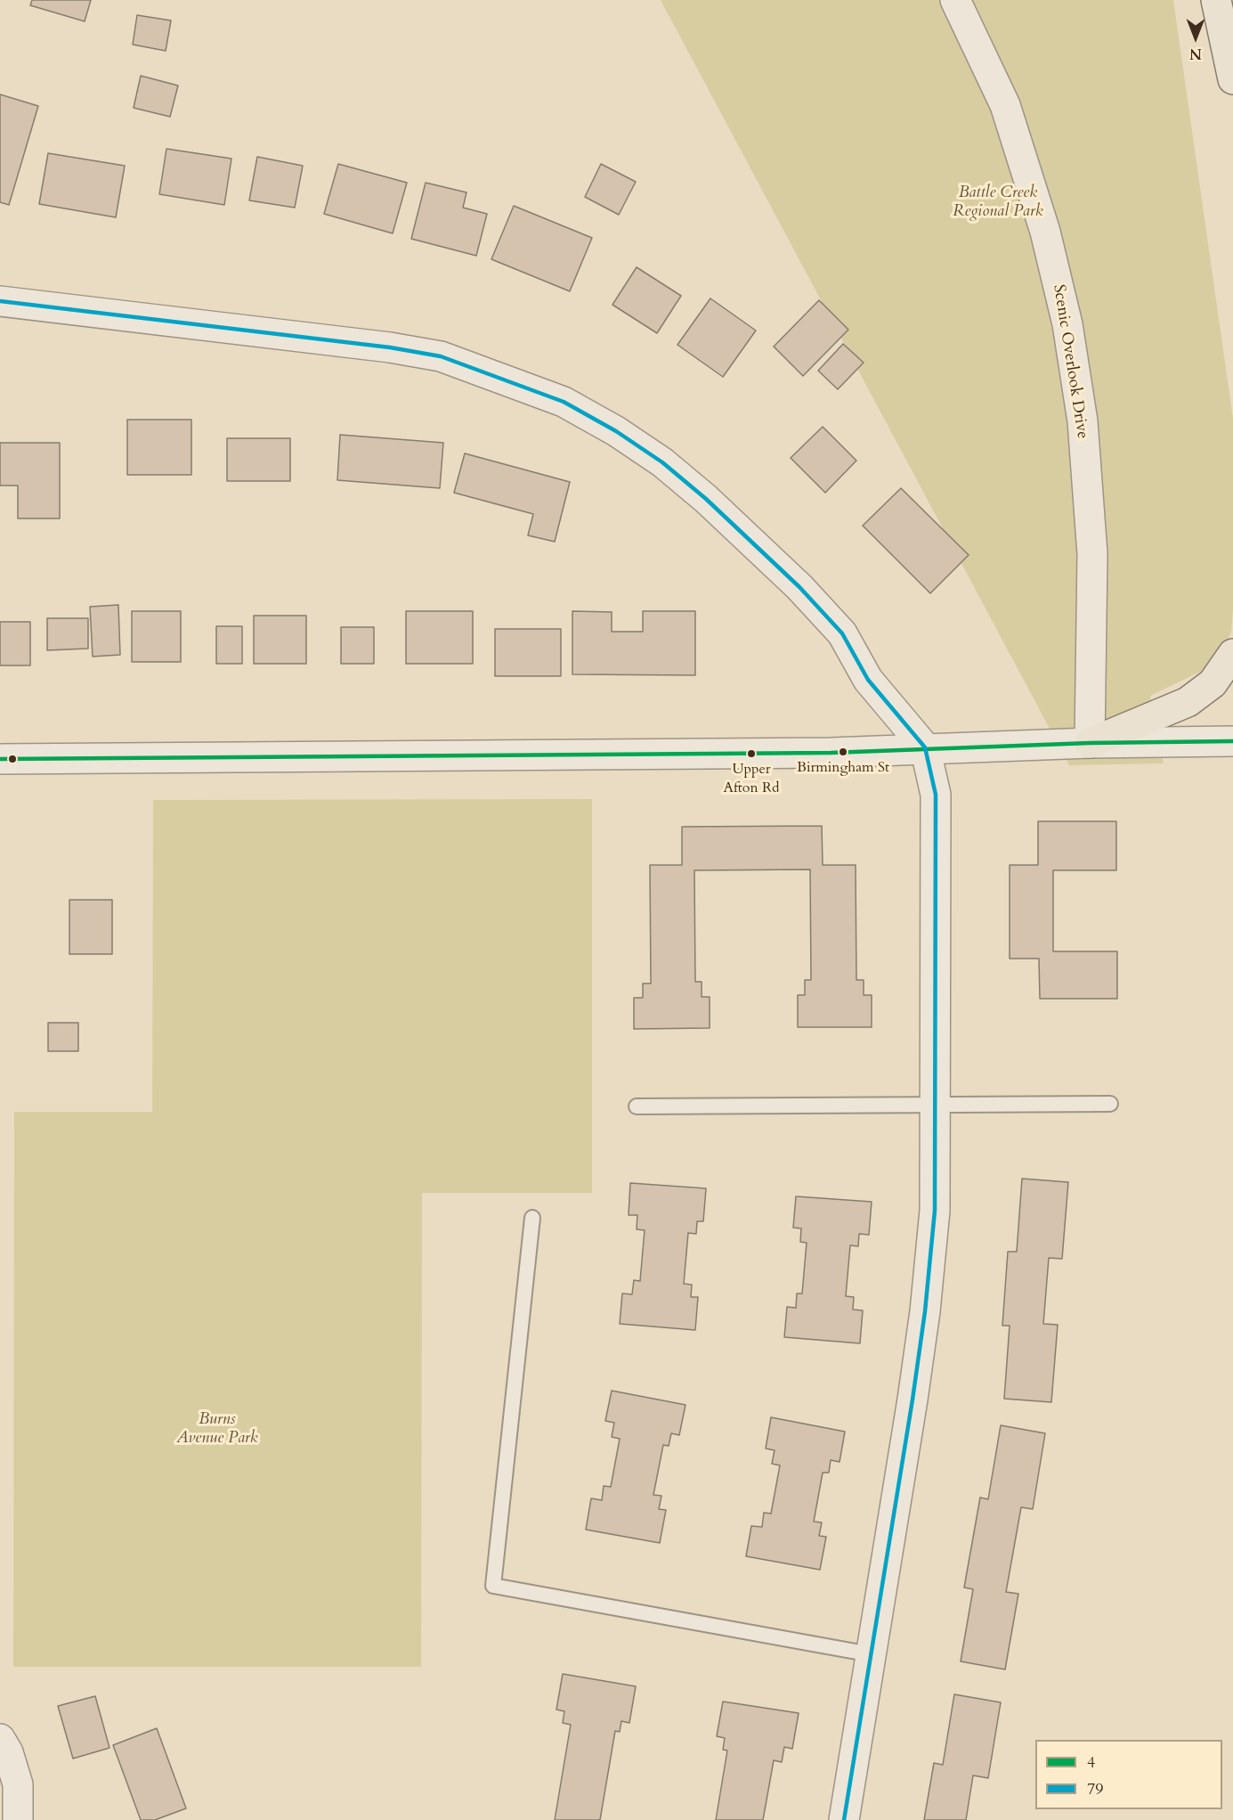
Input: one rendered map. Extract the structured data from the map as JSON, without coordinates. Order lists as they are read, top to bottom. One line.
{"streets":{"street":["Scenic Overlook Drive"]},"parks":["Battle Creek Regional Park","Burns Avenue Park"],"places":["Birmingham St","Upper Afton Rd"],"lines":["transit line 79","transit line 4"],"legend":["4","79"],"north":"bottom"}
